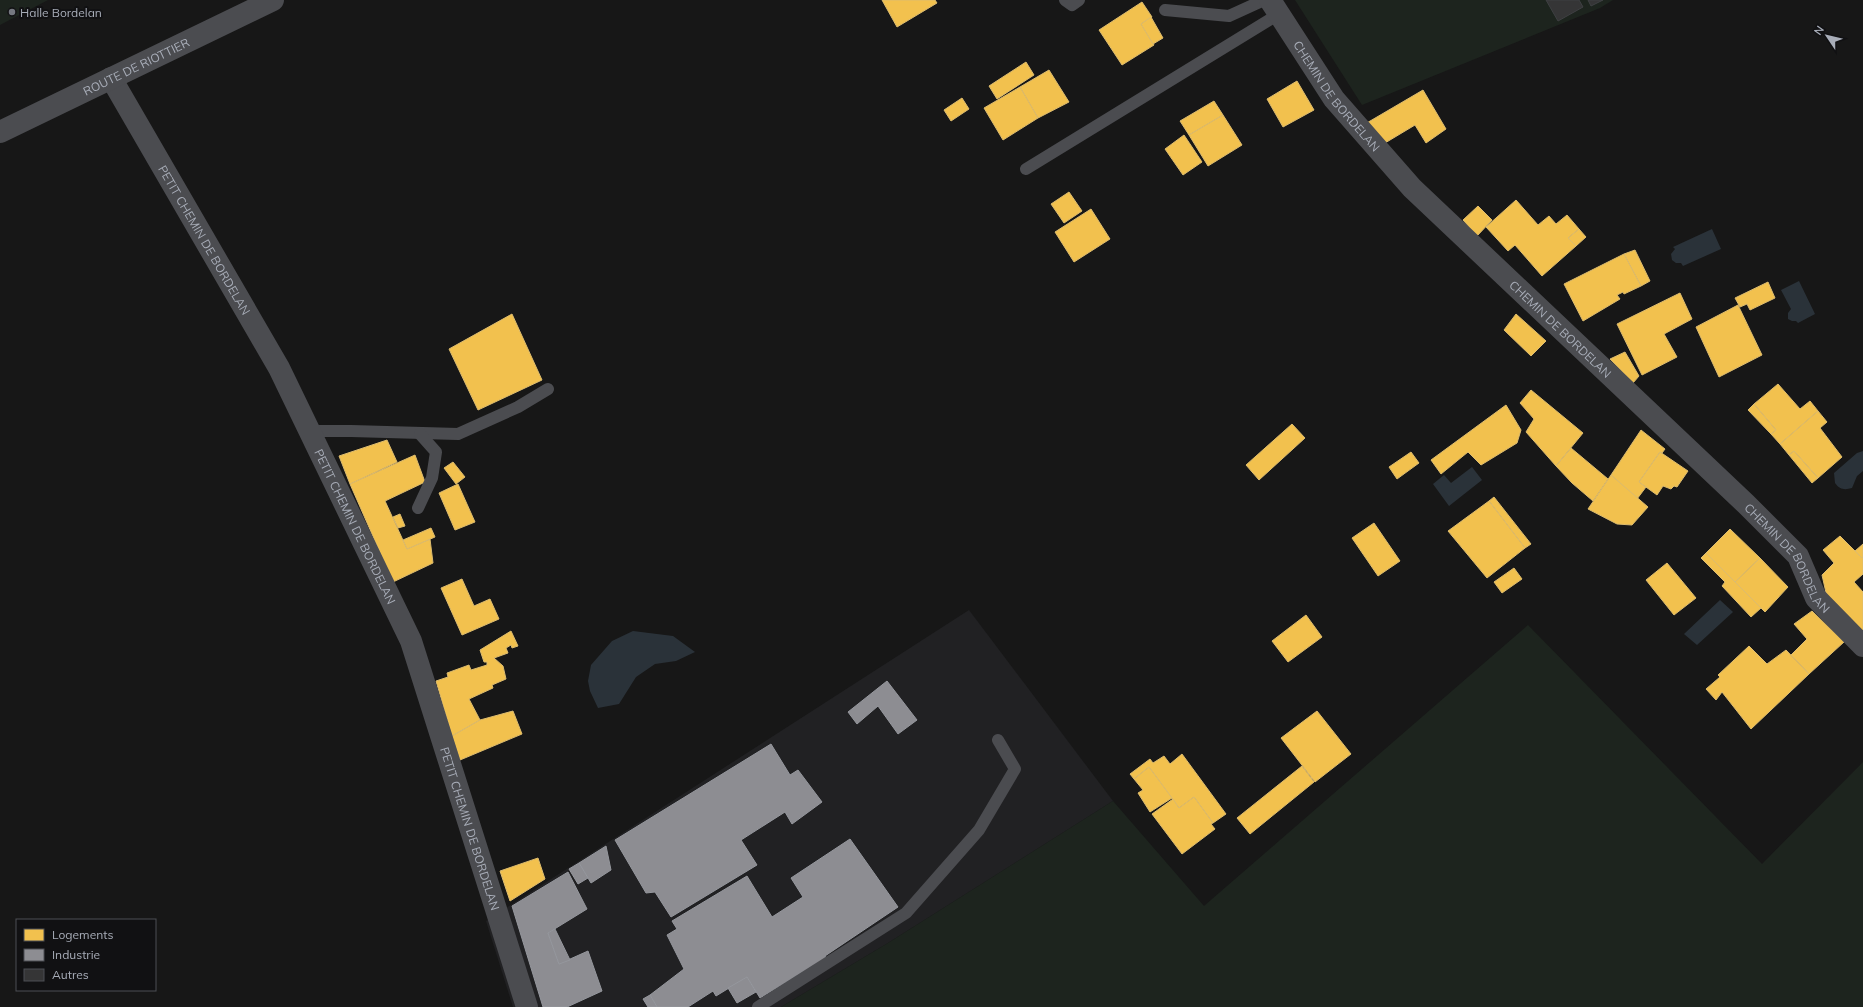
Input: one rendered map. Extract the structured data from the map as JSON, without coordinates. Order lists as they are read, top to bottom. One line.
{"streets":{"street":["ROUTE DE RIOTTIER","CHEMIN DE BORDELAN","PETIT CHEMIN DE BORDELAN"]},"crossings":[["ROUTE DE RIOTTIER","PETIT CHEMIN DE BORDELAN"]],"places":["Halle Bordelan"],"legend":["Logements","Industrie","Autres"],"north":"top left"}
